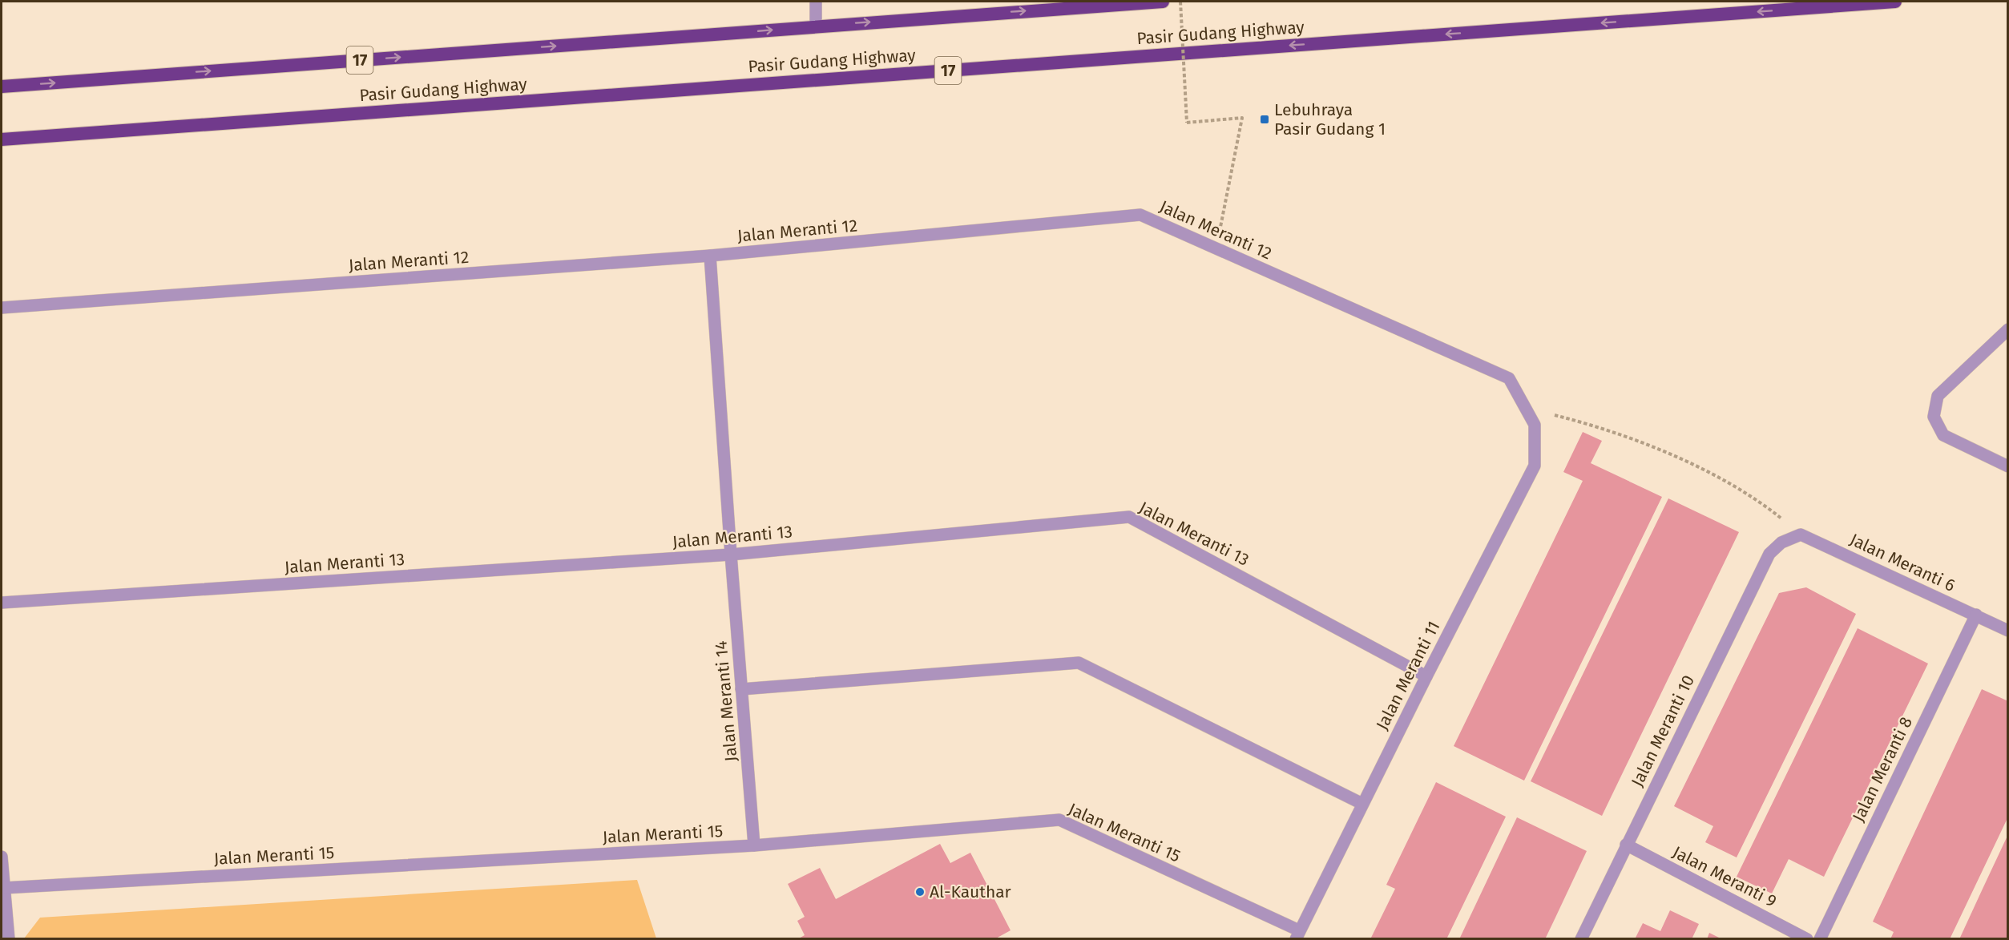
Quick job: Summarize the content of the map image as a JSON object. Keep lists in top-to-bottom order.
{
  "streets": {
    "highway": ["Pasir Gudang Highway", "17"],
    "street": [
      "Jalan Meranti 12",
      "Jalan Meranti 13",
      "Jalan Meranti 6",
      "Jalan Meranti 11",
      "Jalan Meranti 14",
      "Jalan Meranti 10",
      "Jalan Meranti 8",
      "Jalan Meranti 15",
      "Jalan Meranti 9"
    ]
  },
  "crossings": [
    ["Jalan Meranti 12", "Jalan Meranti 11"],
    ["Jalan Meranti 12", "Jalan Meranti 14"],
    ["Jalan Meranti 13", "Jalan Meranti 11"],
    ["Jalan Meranti 13", "Jalan Meranti 14"],
    ["Jalan Meranti 6", "Jalan Meranti 10"],
    ["Jalan Meranti 6", "Jalan Meranti 8"],
    ["Jalan Meranti 11", "Jalan Meranti 15"],
    ["Jalan Meranti 14", "Jalan Meranti 15"],
    ["Jalan Meranti 10", "Jalan Meranti 9"]
  ],
  "places": {
    "transit": ["Lebuhraya Pasir Gudang 1"],
    "other": ["Al-Kauthar"]
  }
}
